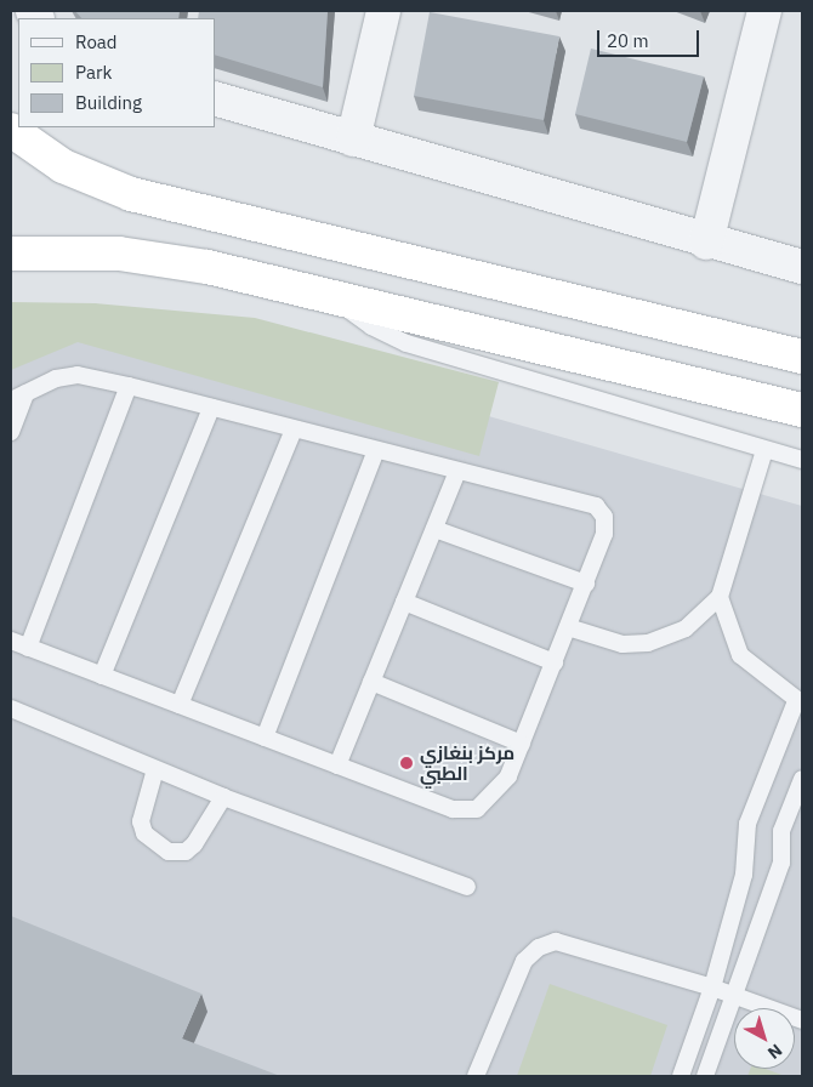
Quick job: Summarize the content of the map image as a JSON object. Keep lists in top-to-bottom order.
{
  "places": ["مركز بنغازي الطبي"],
  "legend": ["Road", "Park", "Building"],
  "scale_bar": "20 m",
  "north": "bottom right"
}
